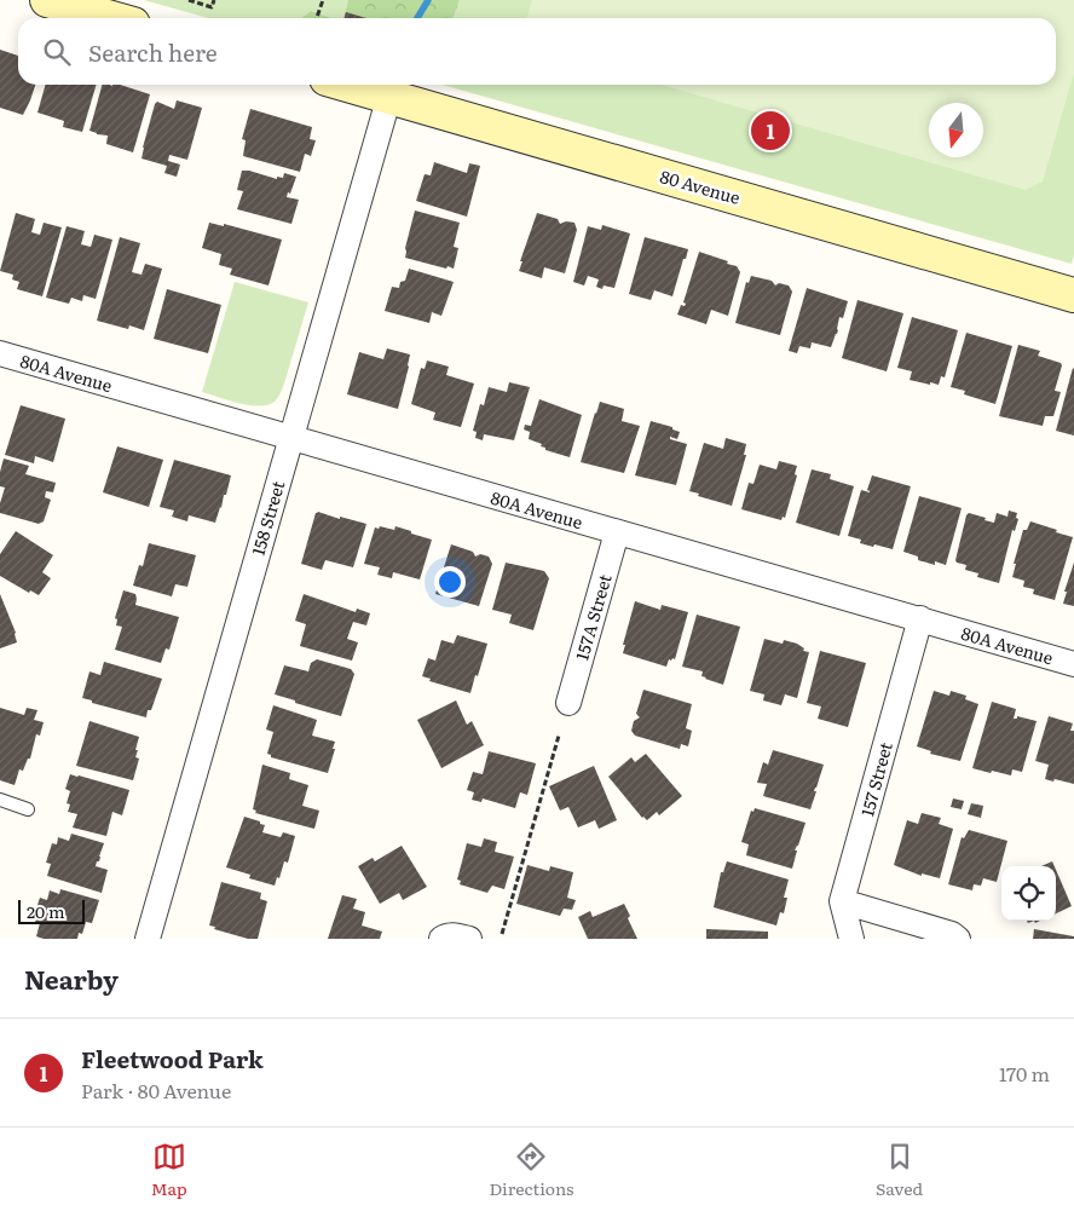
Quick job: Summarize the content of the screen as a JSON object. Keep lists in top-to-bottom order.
{
  "streets": {
    "street": [
      "80 Avenue",
      "80A Avenue",
      "158 Street",
      "157A Street",
      "157 Street"
    ]
  },
  "crossings": [
    ["80 Avenue", "158 Street"],
    ["80A Avenue", "158 Street"],
    ["80A Avenue", "157A Street"],
    ["80A Avenue", "157 Street"]
  ],
  "scale_bar": "20 m",
  "north": "bottom",
  "page": {
    "search": "Search here",
    "pins": "1",
    "scale": "20 m",
    "heading": "Nearby",
    "list": [
      {
        "mark": "1",
        "name": "Fleetwood Park",
        "note": "Park · 80 Avenue",
        "value": "170 m"
      }
    ],
    "nav": ["Map", "Directions", "Saved"]
  }
}
